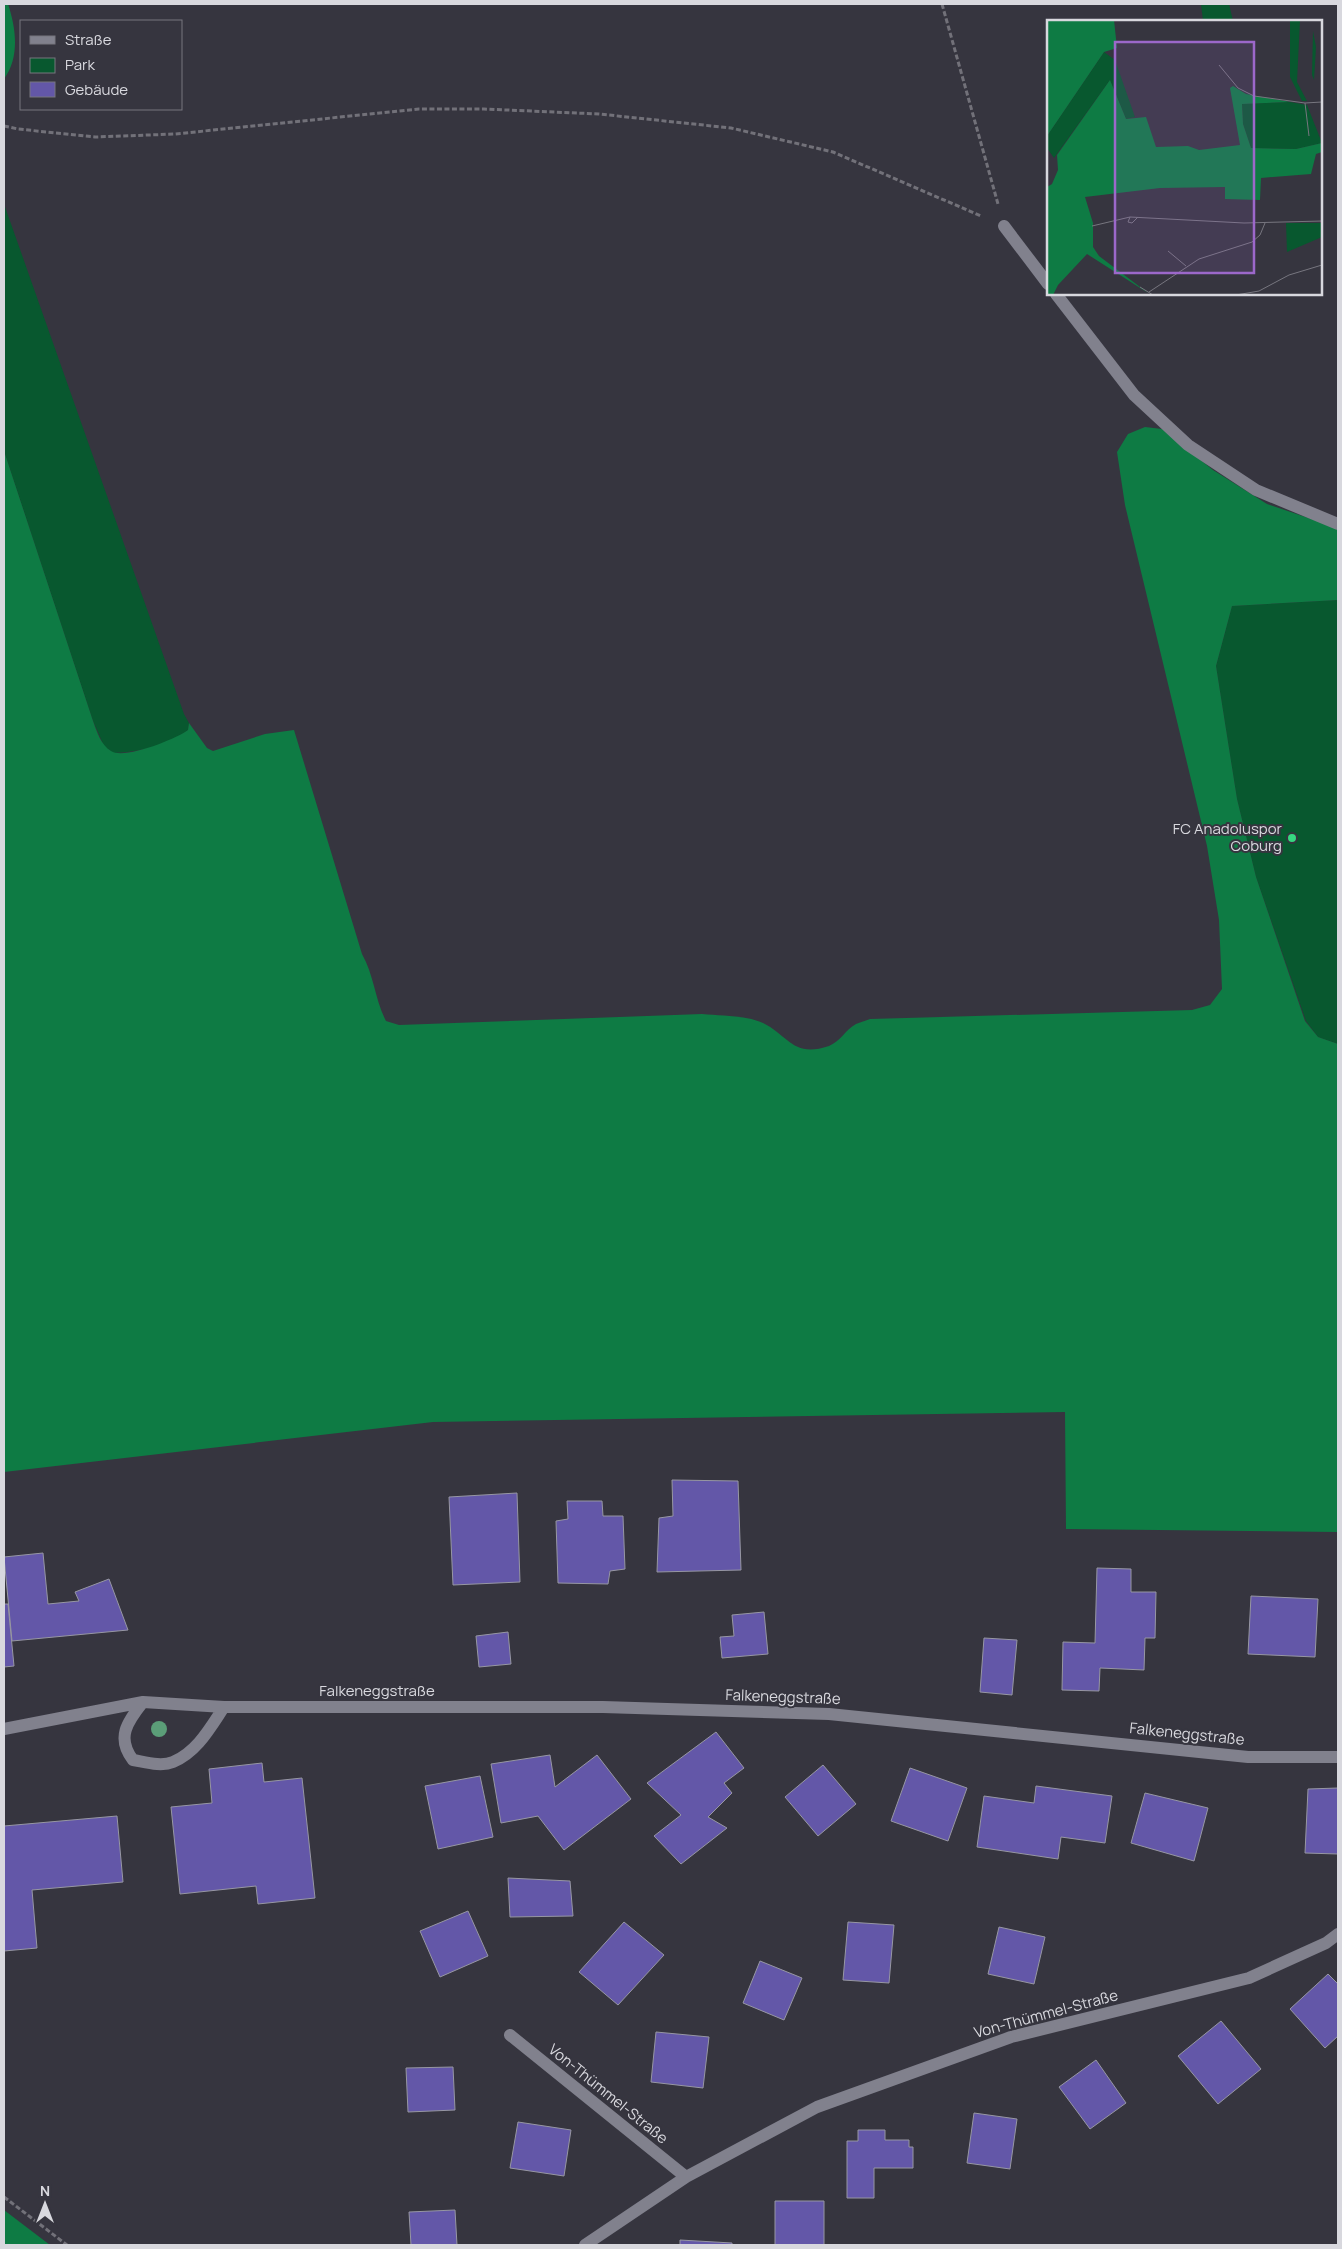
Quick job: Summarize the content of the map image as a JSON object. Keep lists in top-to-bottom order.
{
  "streets": {
    "street": ["Falkeneggstraße", "Von-Thümmel-Straße"]
  },
  "places": ["FC Anadoluspor Coburg"],
  "legend": ["Straße", "Park", "Gebäude"],
  "north": "top"
}
